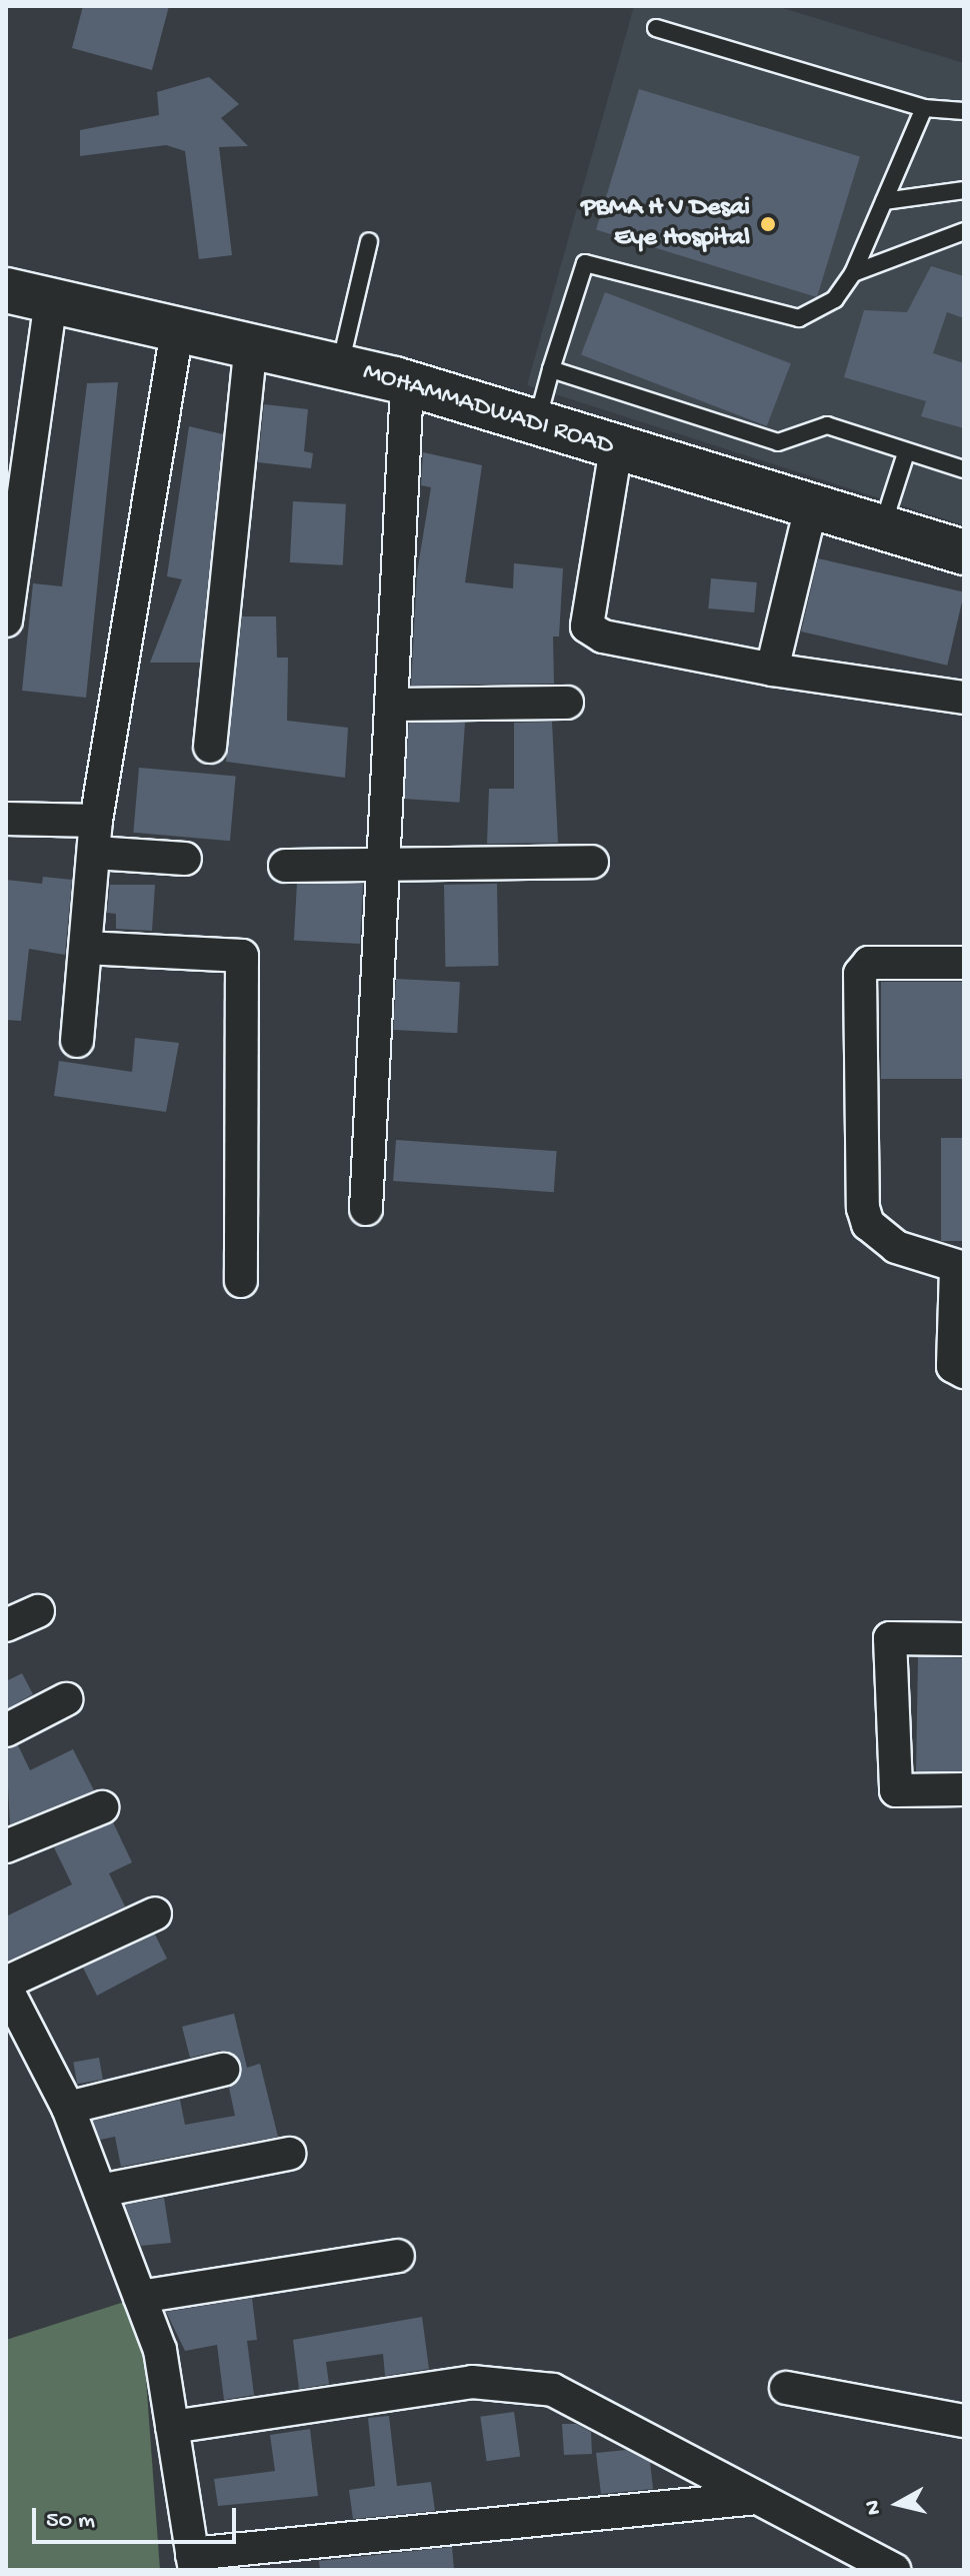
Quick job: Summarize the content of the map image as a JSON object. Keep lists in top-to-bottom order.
{
  "streets": {
    "main road": ["MOHAMMADWADI ROAD"]
  },
  "places": ["PBMA H V Desai Eye Hospital"],
  "scale_bar": "50 m",
  "north": "left"
}
